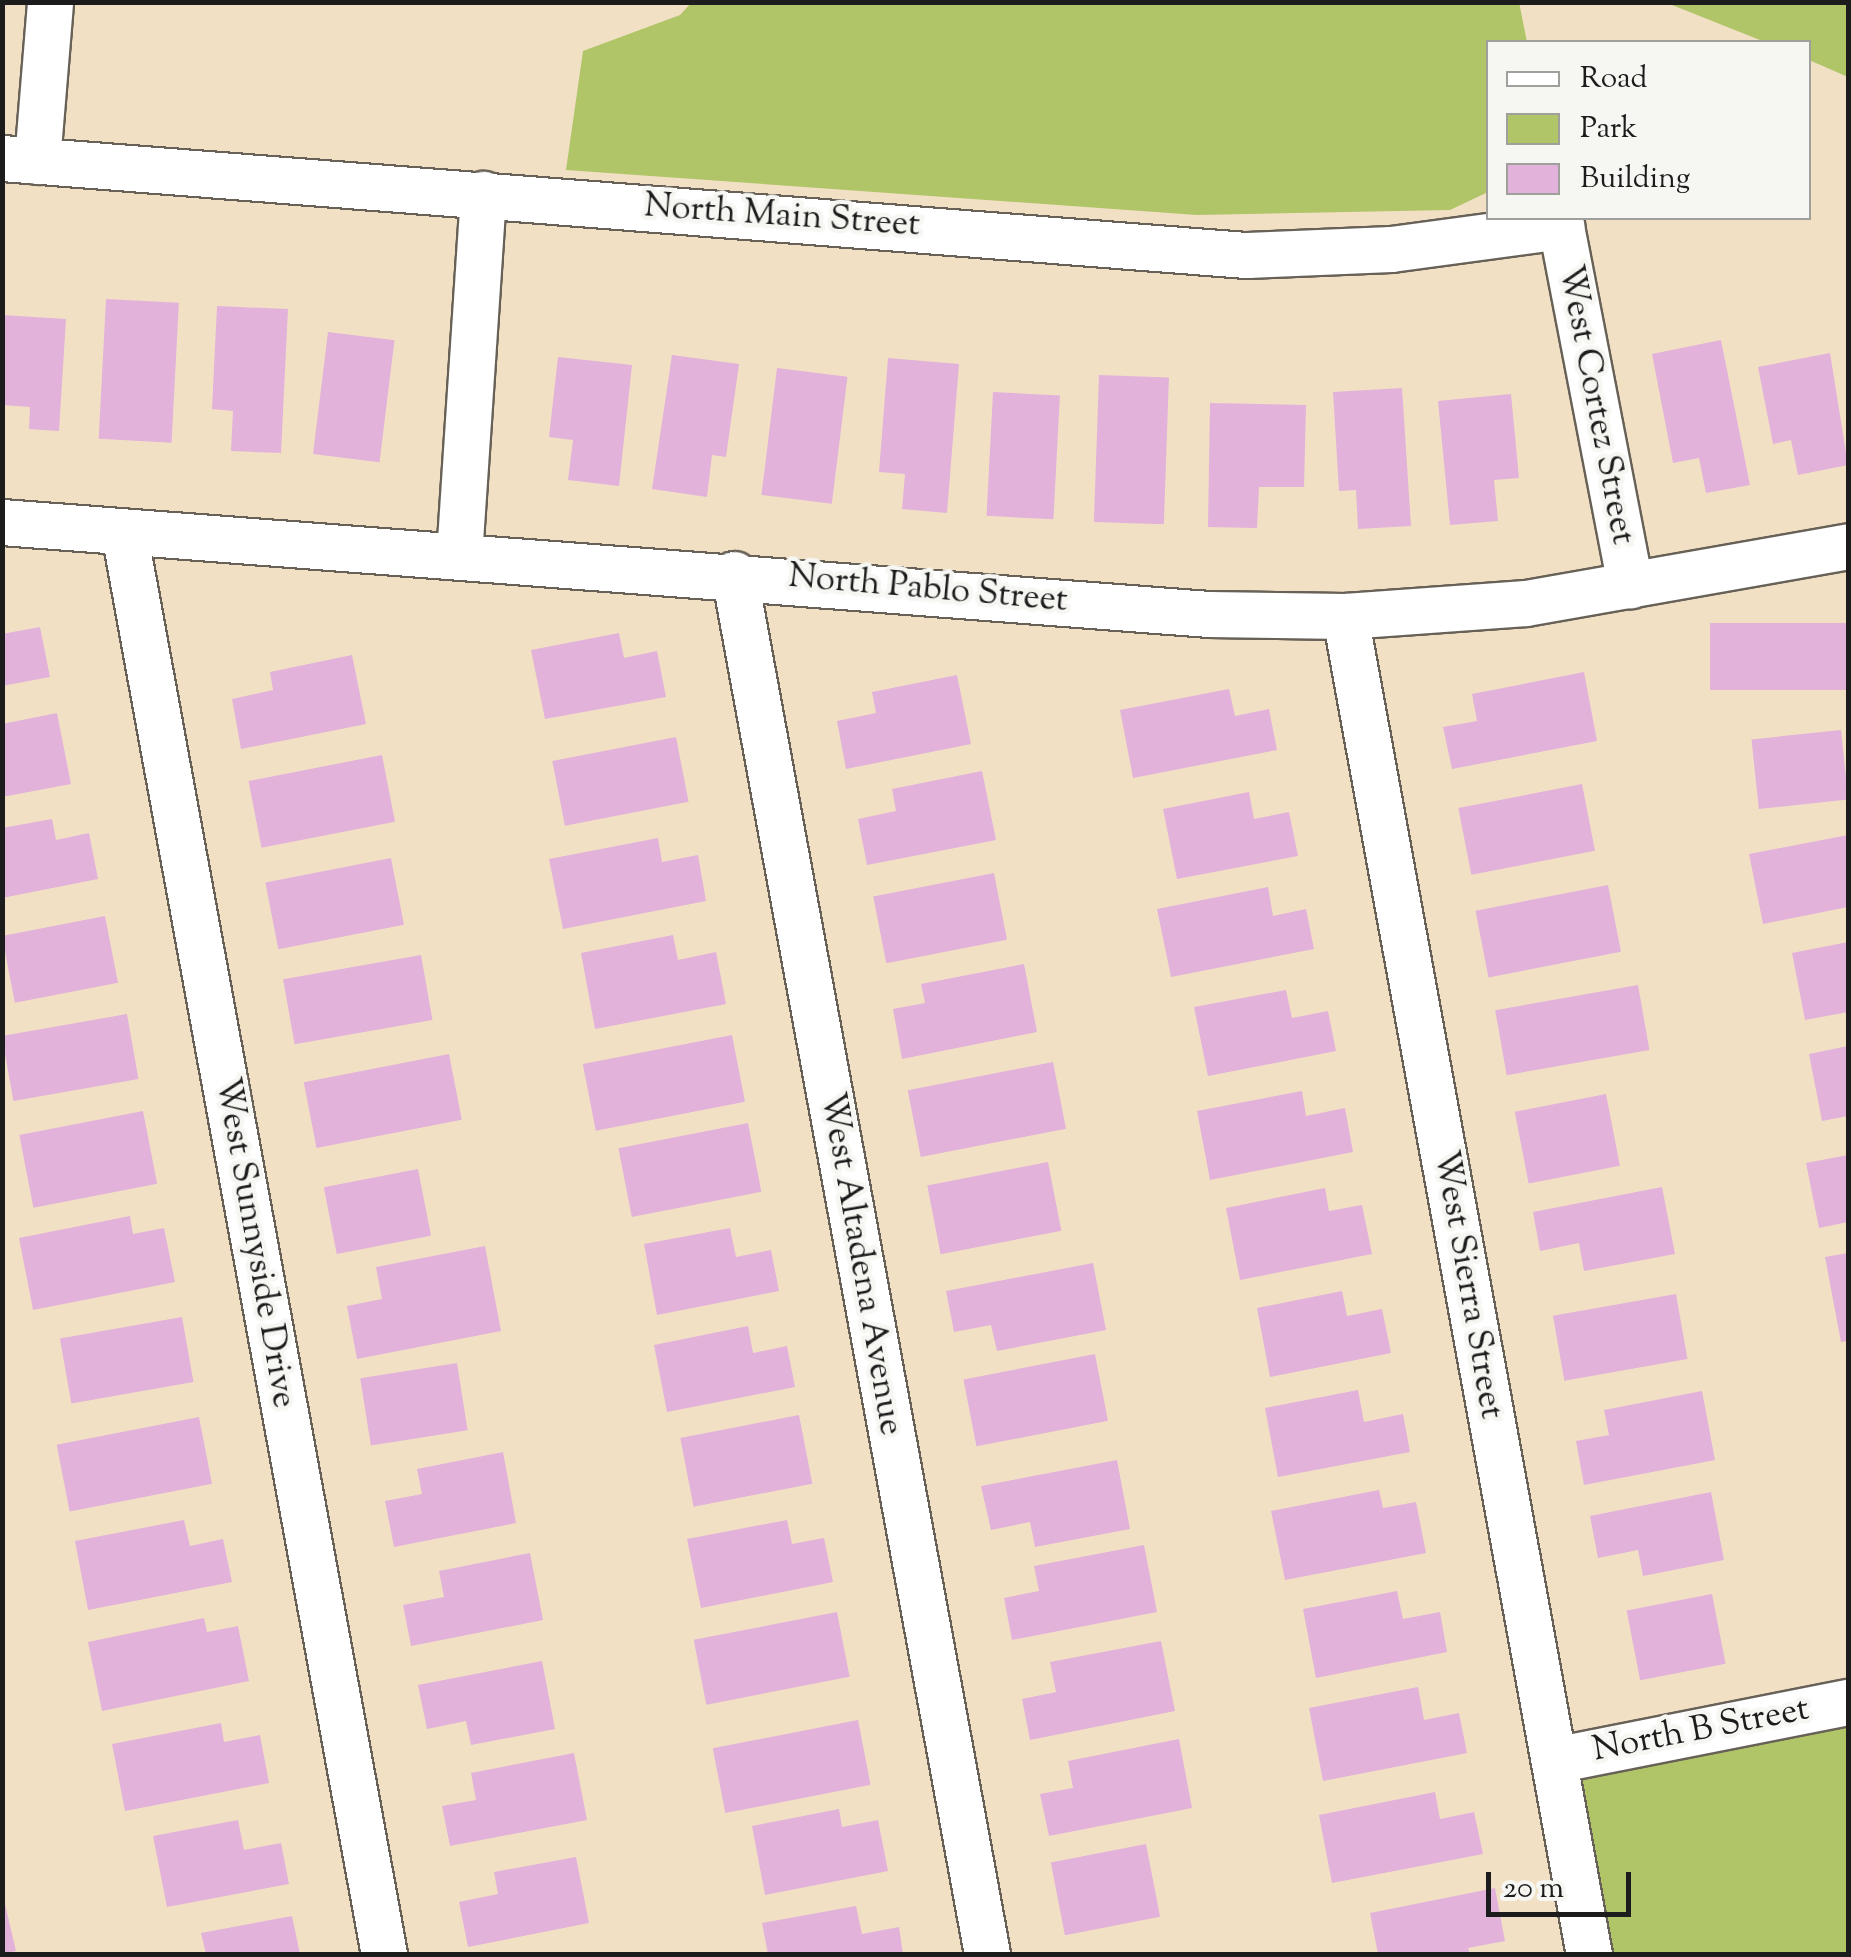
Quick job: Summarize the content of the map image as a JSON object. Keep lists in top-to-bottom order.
{
  "streets": {
    "street": [
      "North Main Street",
      "West Cortez Street",
      "North Pablo Street",
      "West Sunnyside Drive",
      "West Altadena Avenue",
      "West Sierra Street",
      "North B Street"
    ]
  },
  "crossings": [
    ["North Main Street", "West Cortez Street"],
    ["West Cortez Street", "North Pablo Street"],
    ["North Pablo Street", "West Sunnyside Drive"],
    ["North Pablo Street", "West Altadena Avenue"],
    ["North Pablo Street", "West Sierra Street"],
    ["West Sierra Street", "North B Street"]
  ],
  "legend": ["Road", "Park", "Building"],
  "scale_bar": "20 m"
}
